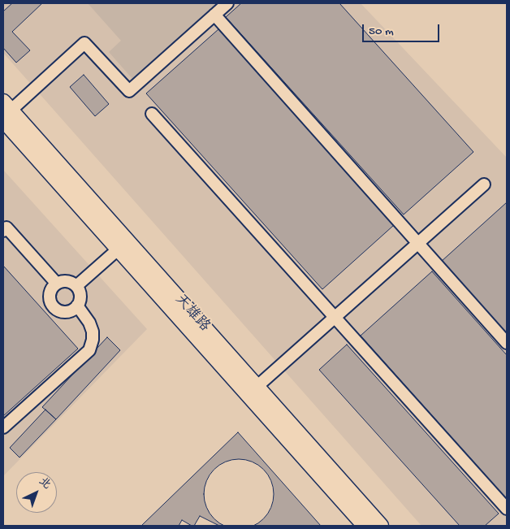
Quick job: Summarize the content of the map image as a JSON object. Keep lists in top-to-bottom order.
{
  "streets": {
    "main road": ["天雄路"]
  },
  "scale_bar": "50 m",
  "north": "top right"
}
